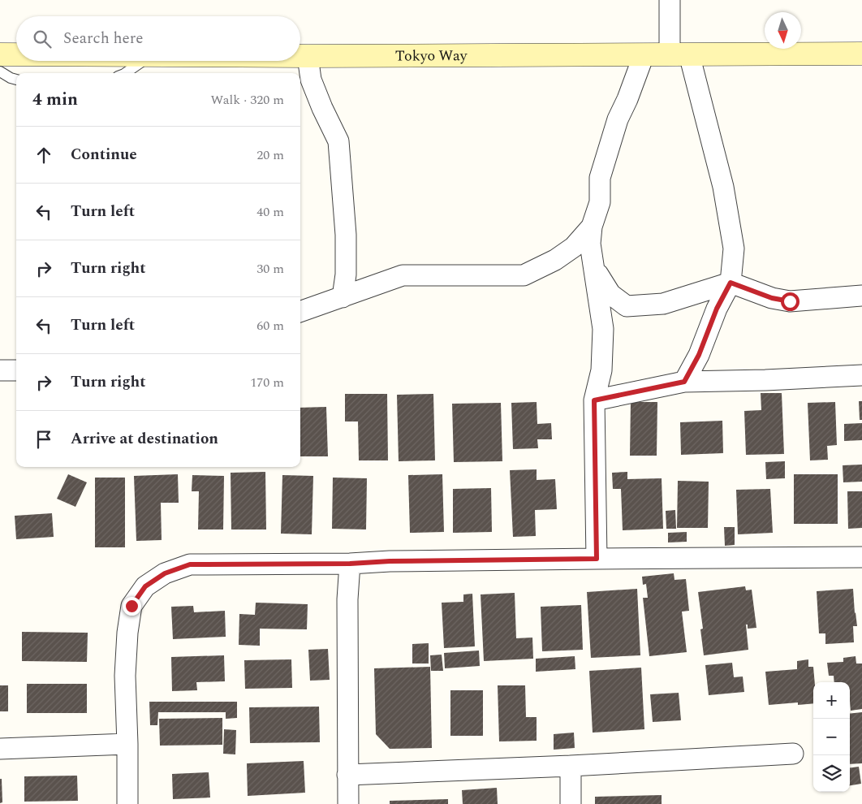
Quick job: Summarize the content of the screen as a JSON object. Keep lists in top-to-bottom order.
{
  "streets": {
    "main road": ["Tokyo Way"]
  },
  "north": "bottom",
  "page": {
    "search": "Search here",
    "heading": ["4 min", "Walk · 320 m"],
    "list": [
      ["Continue", "20 m"],
      ["Turn left", "40 m"],
      ["Turn right", "30 m"],
      ["Turn left", "60 m"],
      ["Turn right", "170 m"],
      "Arrive at destination"
    ],
    "map_buttons": ["+", "−"]
  }
}
